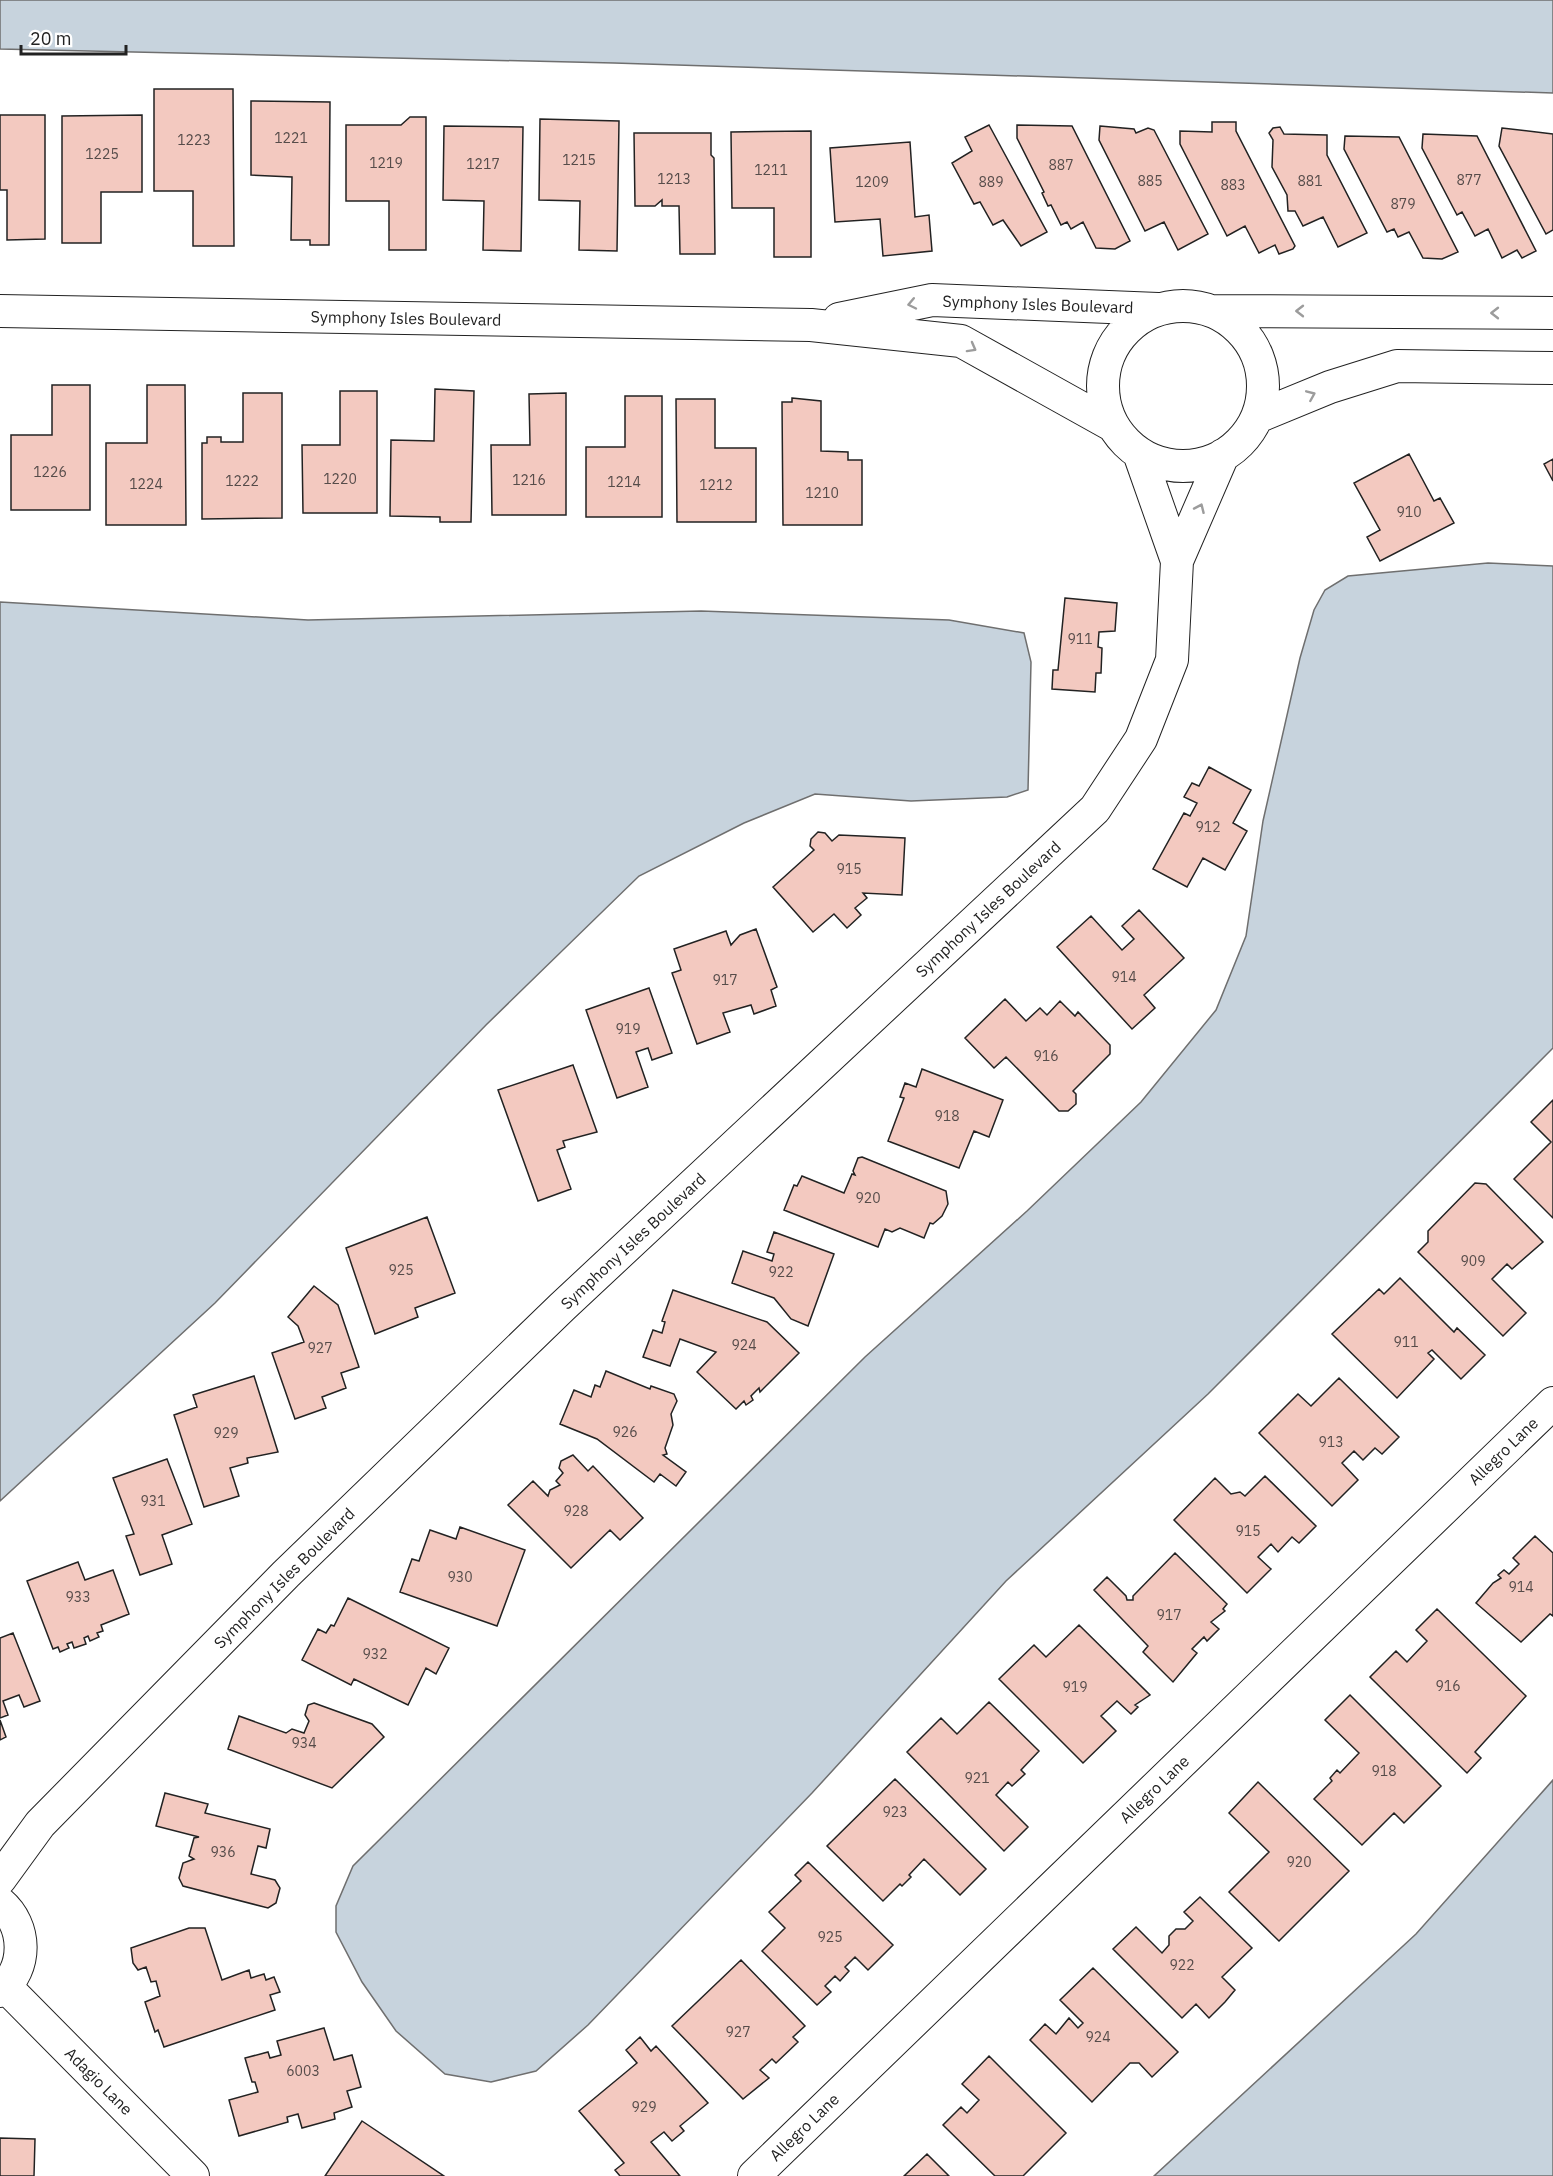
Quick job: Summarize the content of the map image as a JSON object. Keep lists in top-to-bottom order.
{
  "streets": {
    "street": ["Symphony Isles Boulevard", "Allegro Lane", "Adagio Lane"]
  },
  "house_numbers": [
    "1221",
    "1223",
    "1225",
    "1215",
    "1219",
    "1217",
    "887",
    "1211",
    "1213",
    "877",
    "885",
    "881",
    "1209",
    "889",
    "883",
    "879",
    "1226",
    "1220",
    "1216",
    "1222",
    "1214",
    "1224",
    "1212",
    "1210",
    "910",
    "911",
    "912",
    "915",
    "914",
    "917",
    "919",
    "916",
    "918",
    "920",
    "909",
    "925",
    "922",
    "911",
    "924",
    "927",
    "926",
    "929",
    "913",
    "931",
    "928",
    "915",
    "930",
    "914",
    "933",
    "917",
    "932",
    "916",
    "919",
    "934",
    "918",
    "921",
    "923",
    "936",
    "920",
    "925",
    "922",
    "927",
    "924",
    "6003",
    "929"
  ],
  "scale_bar": "20 m"
}
